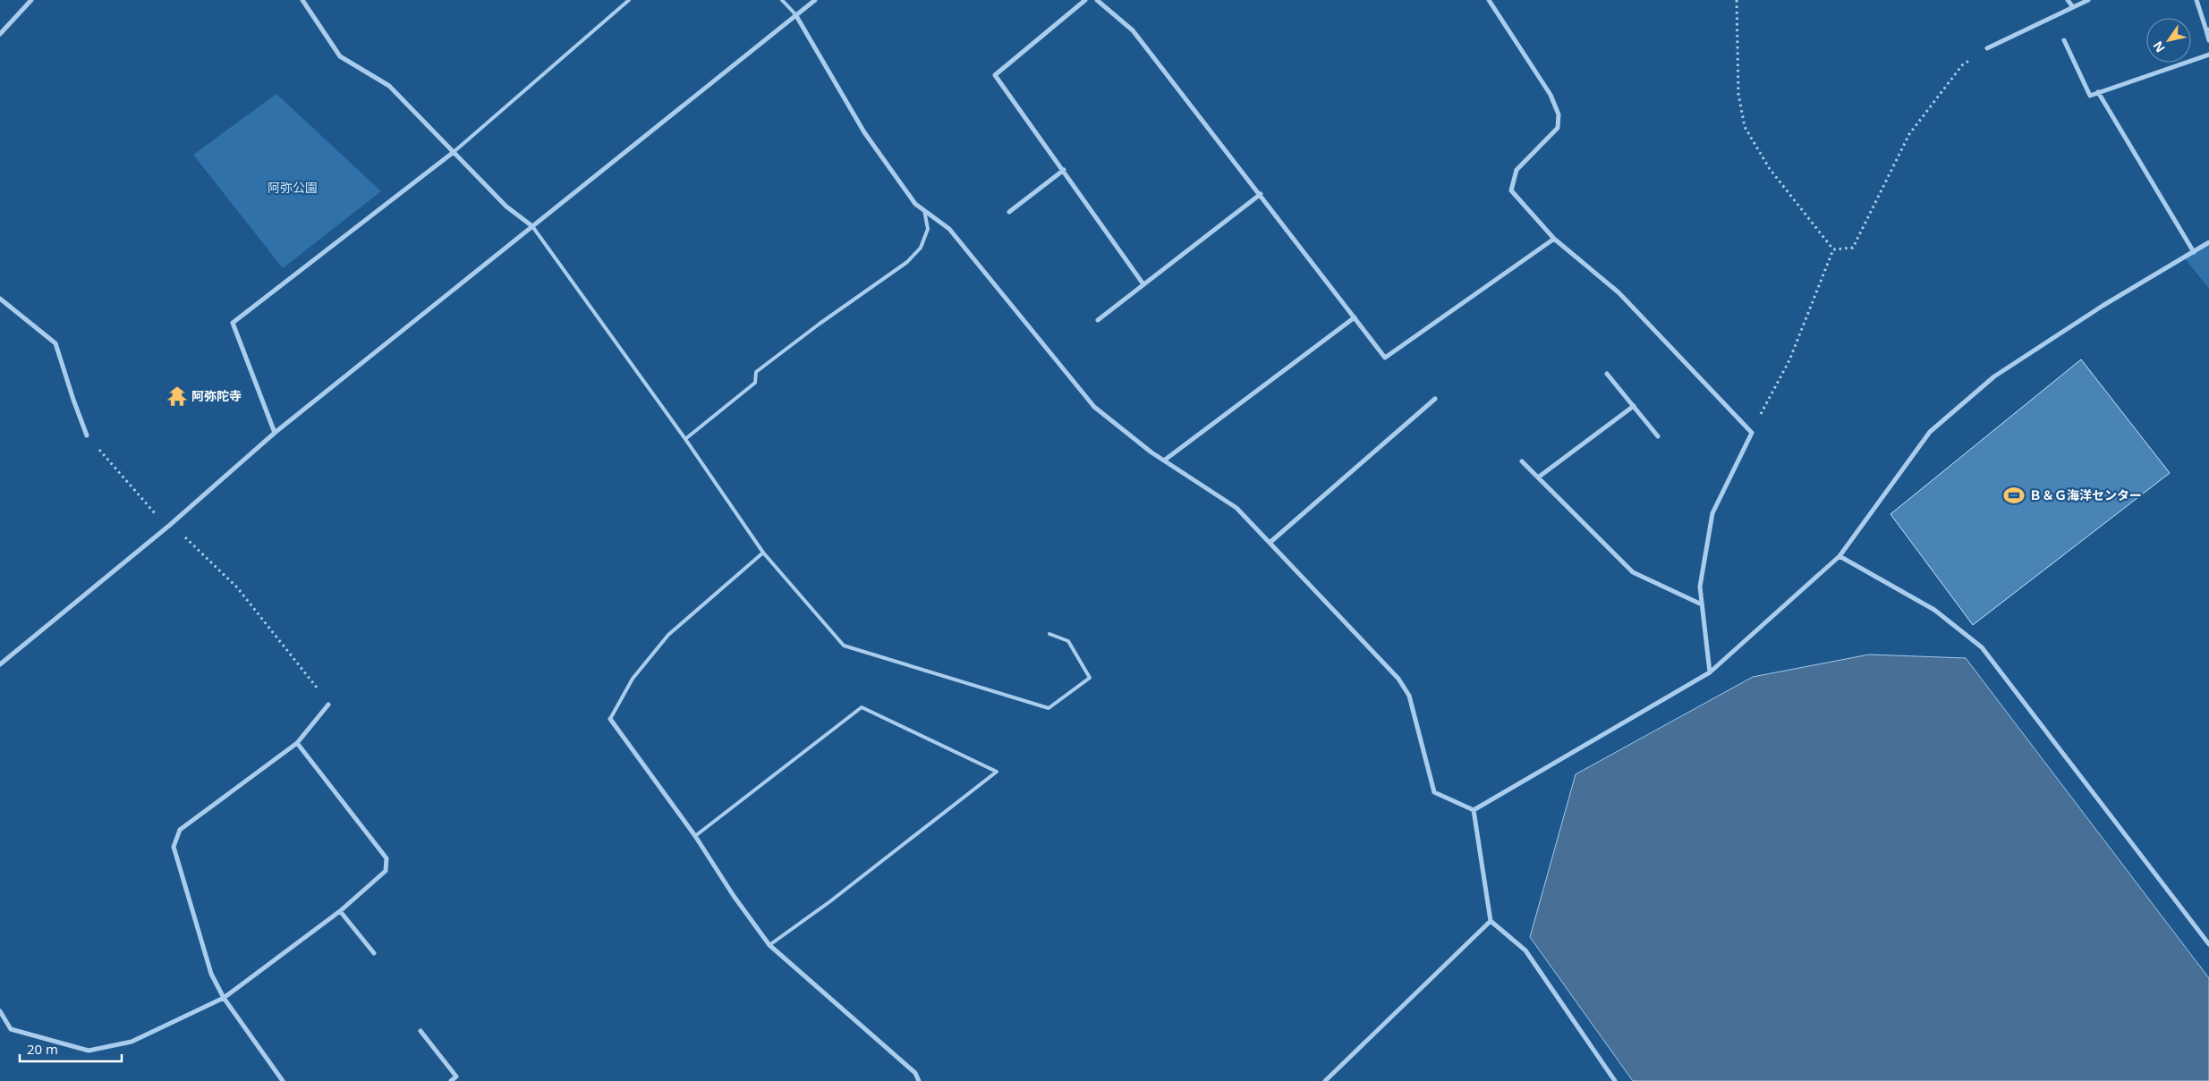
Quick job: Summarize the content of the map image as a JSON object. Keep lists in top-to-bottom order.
{
  "parks": ["阿弥公園"],
  "places": {
    "temple": ["阿弥陀寺"],
    "sports": ["Ｂ＆Ｇ海洋センター"]
  },
  "scale_bar": "20 m",
  "north": "bottom left"
}
